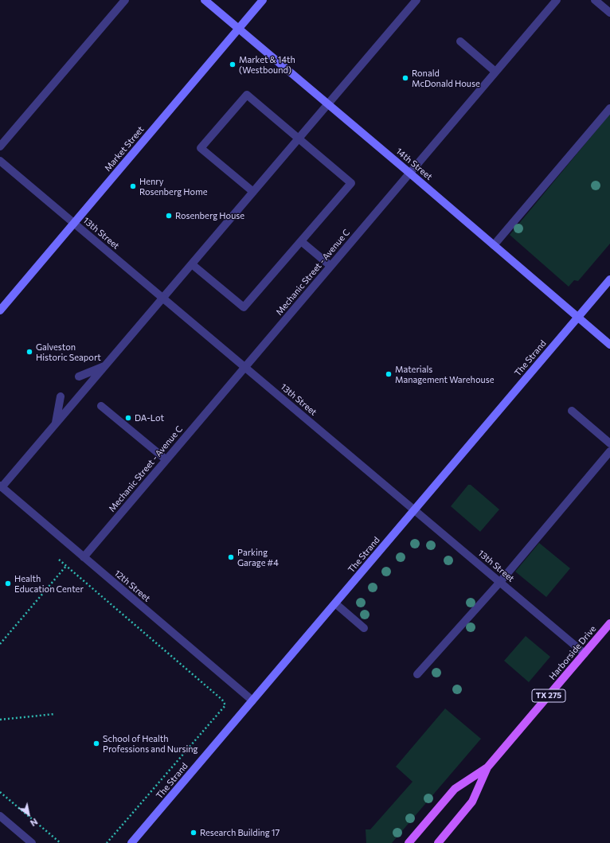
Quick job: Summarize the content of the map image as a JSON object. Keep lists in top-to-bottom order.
{
  "streets": {
    "main road": [
      "Market Street",
      "14th Street",
      "The Strand",
      "Harborside Drive",
      "TX 275"
    ],
    "street": ["13th Street", "Mechanic Street - Avenue C", "12th Street"]
  },
  "crossings": [
    ["Market Street", "14th Street"],
    ["Market Street", "13th Street"],
    ["14th Street", "Mechanic Street - Avenue C"],
    ["14th Street", "The Strand"],
    ["13th Street", "Mechanic Street - Avenue C"],
    ["13th Street", "The Strand"],
    ["13th Street", "Harborside Drive"],
    ["Mechanic Street - Avenue C", "12th Street"],
    ["The Strand", "12th Street"]
  ],
  "places": [
    "Market & 14th (Westbound)",
    "Ronald McDonald House",
    "Henry Rosenberg Home",
    "Rosenberg House",
    "Galveston Historic Seaport",
    "Materials Management Warehouse",
    "DA-Lot",
    "Parking Garage #4",
    "Health Education Center",
    "School of Health Professions and Nursing",
    "Research Building 17"
  ],
  "north": "bottom right"
}
